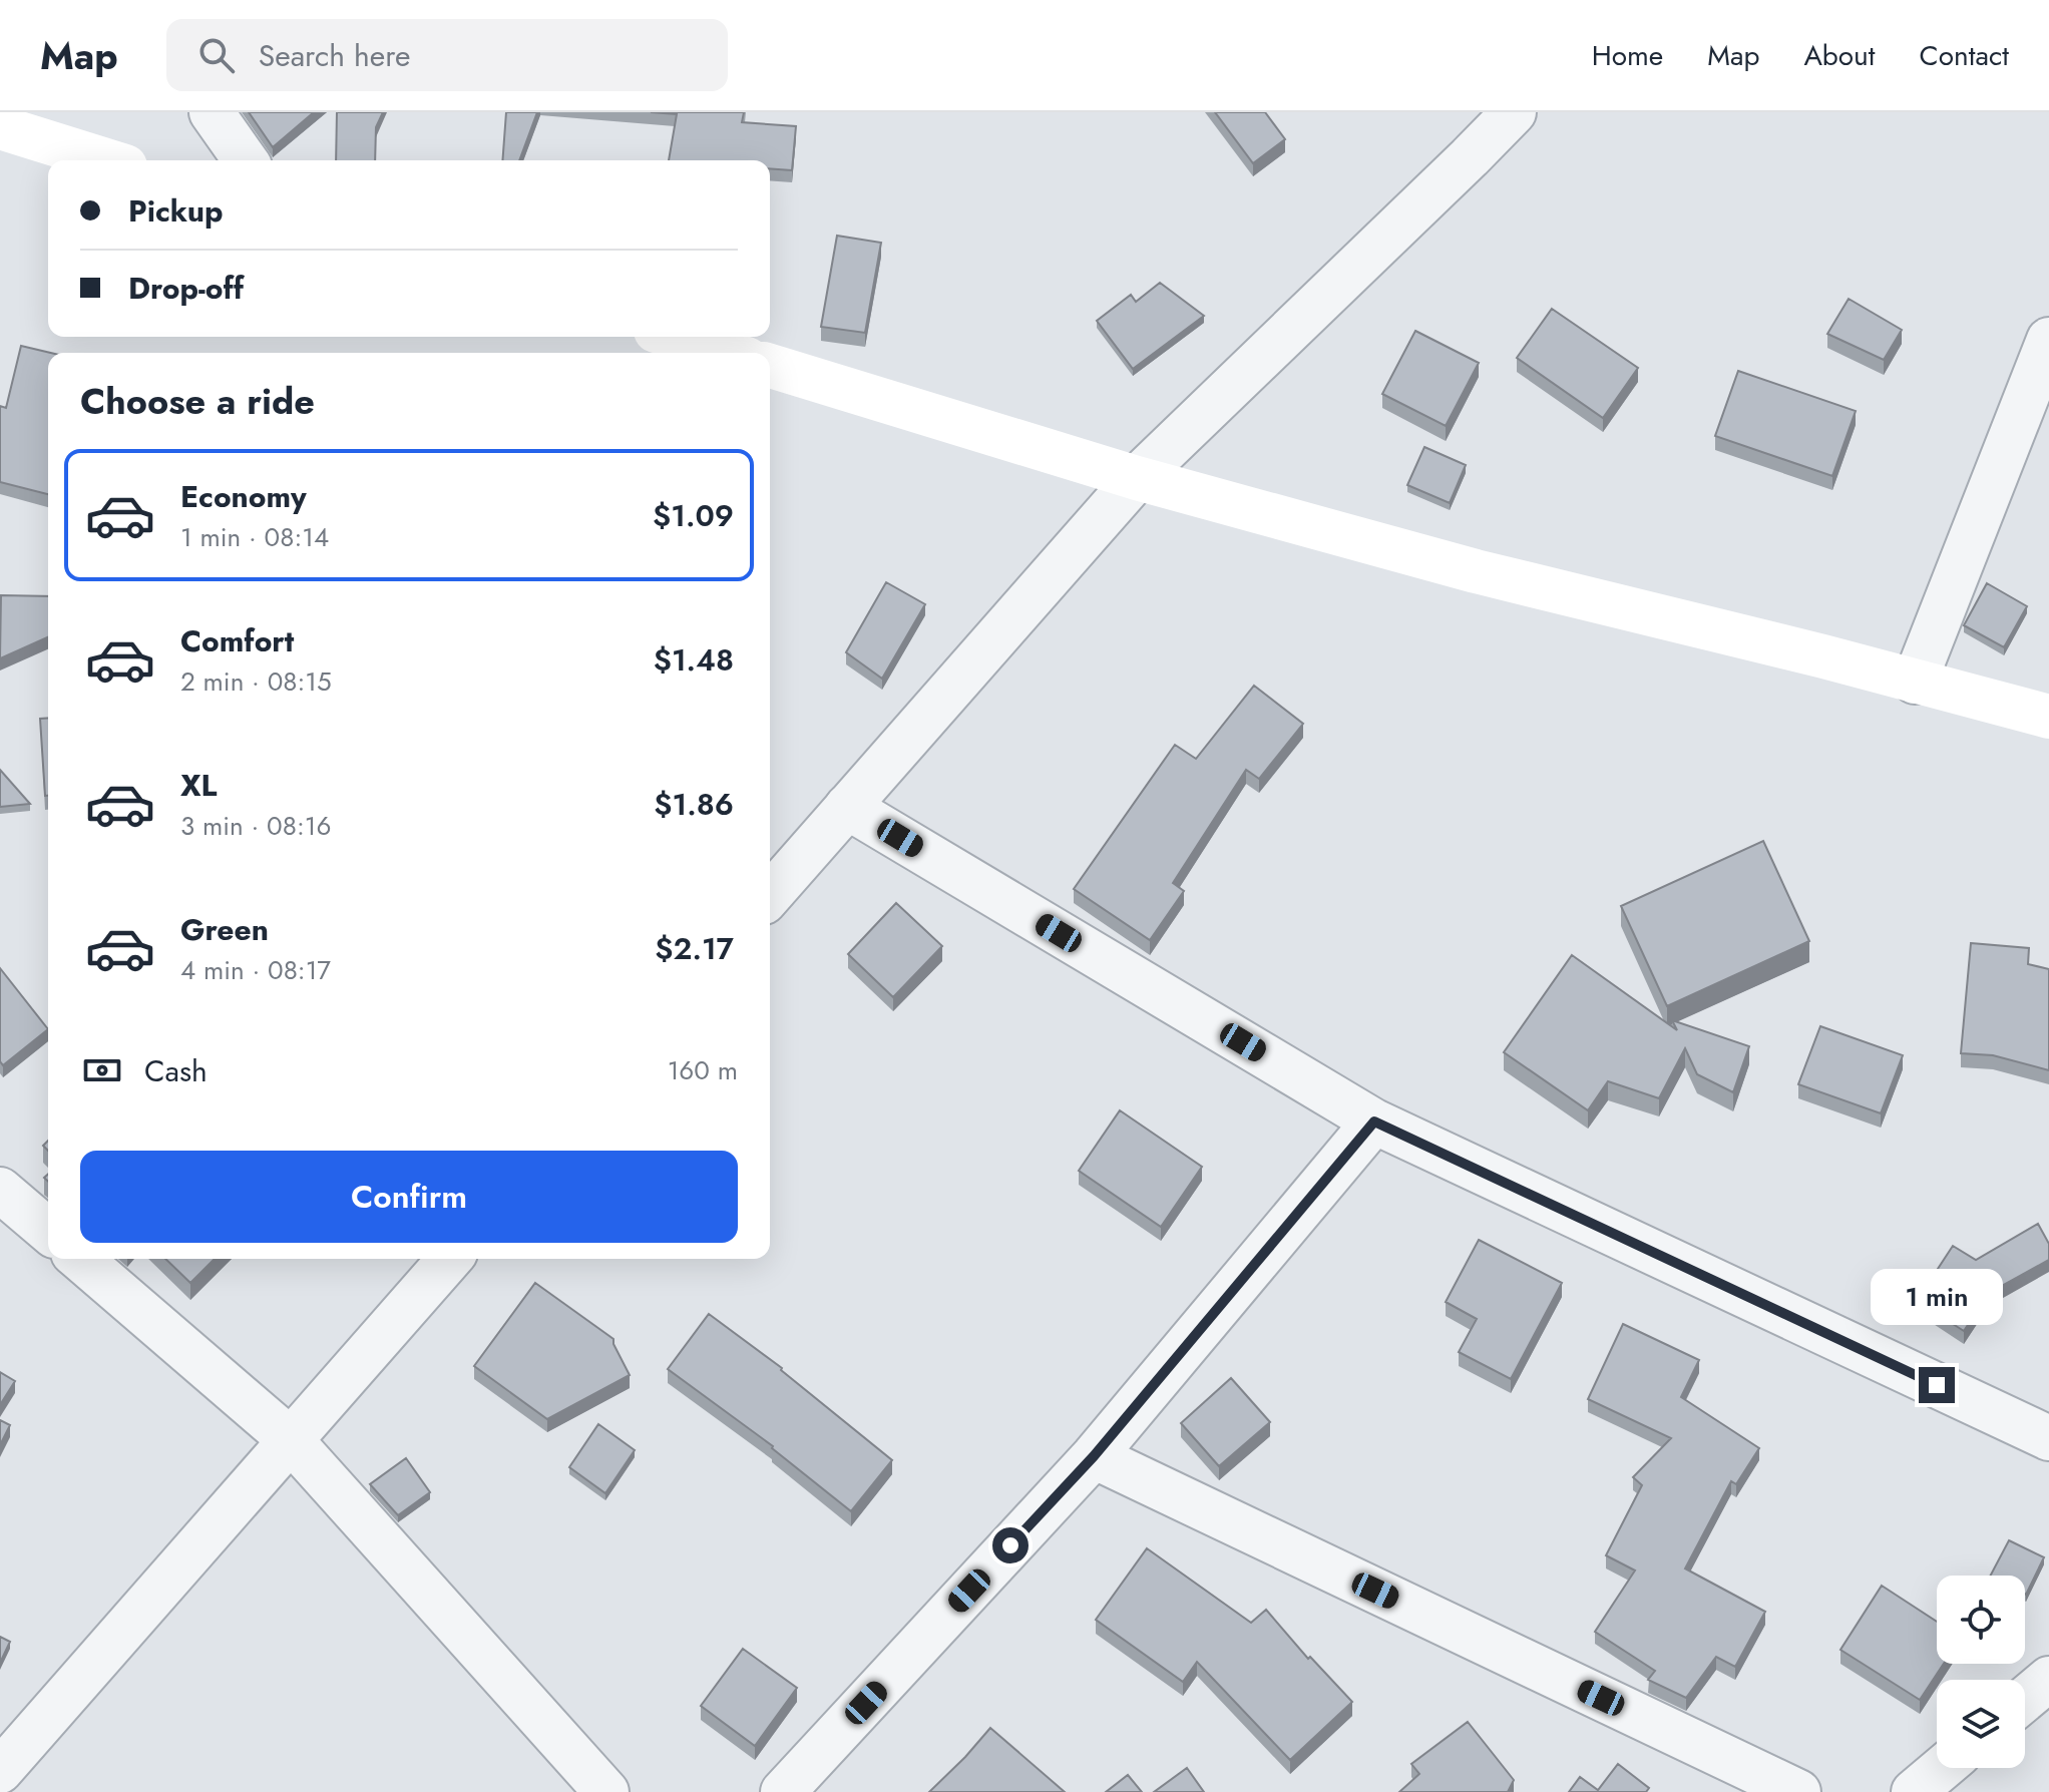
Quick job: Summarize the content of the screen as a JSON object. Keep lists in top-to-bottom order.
{
  "page": {
    "header": "Map",
    "search": "Search here",
    "nav": [
      "Home",
      "Map",
      "About",
      "Contact"
    ],
    "banner": ["Pickup", "Drop-off"],
    "heading": "Choose a ride",
    "list": [
      {
        "name": "Economy",
        "note": "1 min · 08:14",
        "value": "$1.09"
      },
      {
        "name": "Comfort",
        "note": "2 min · 08:15",
        "value": "$1.48"
      },
      {
        "name": "XL",
        "note": "3 min · 08:16",
        "value": "$1.86"
      },
      {
        "name": "Green",
        "note": "4 min · 08:17",
        "value": "$2.17"
      }
    ],
    "pay": ["Cash", "160 m"],
    "buttons": "Confirm",
    "bubble": "1 min"
  }
}
